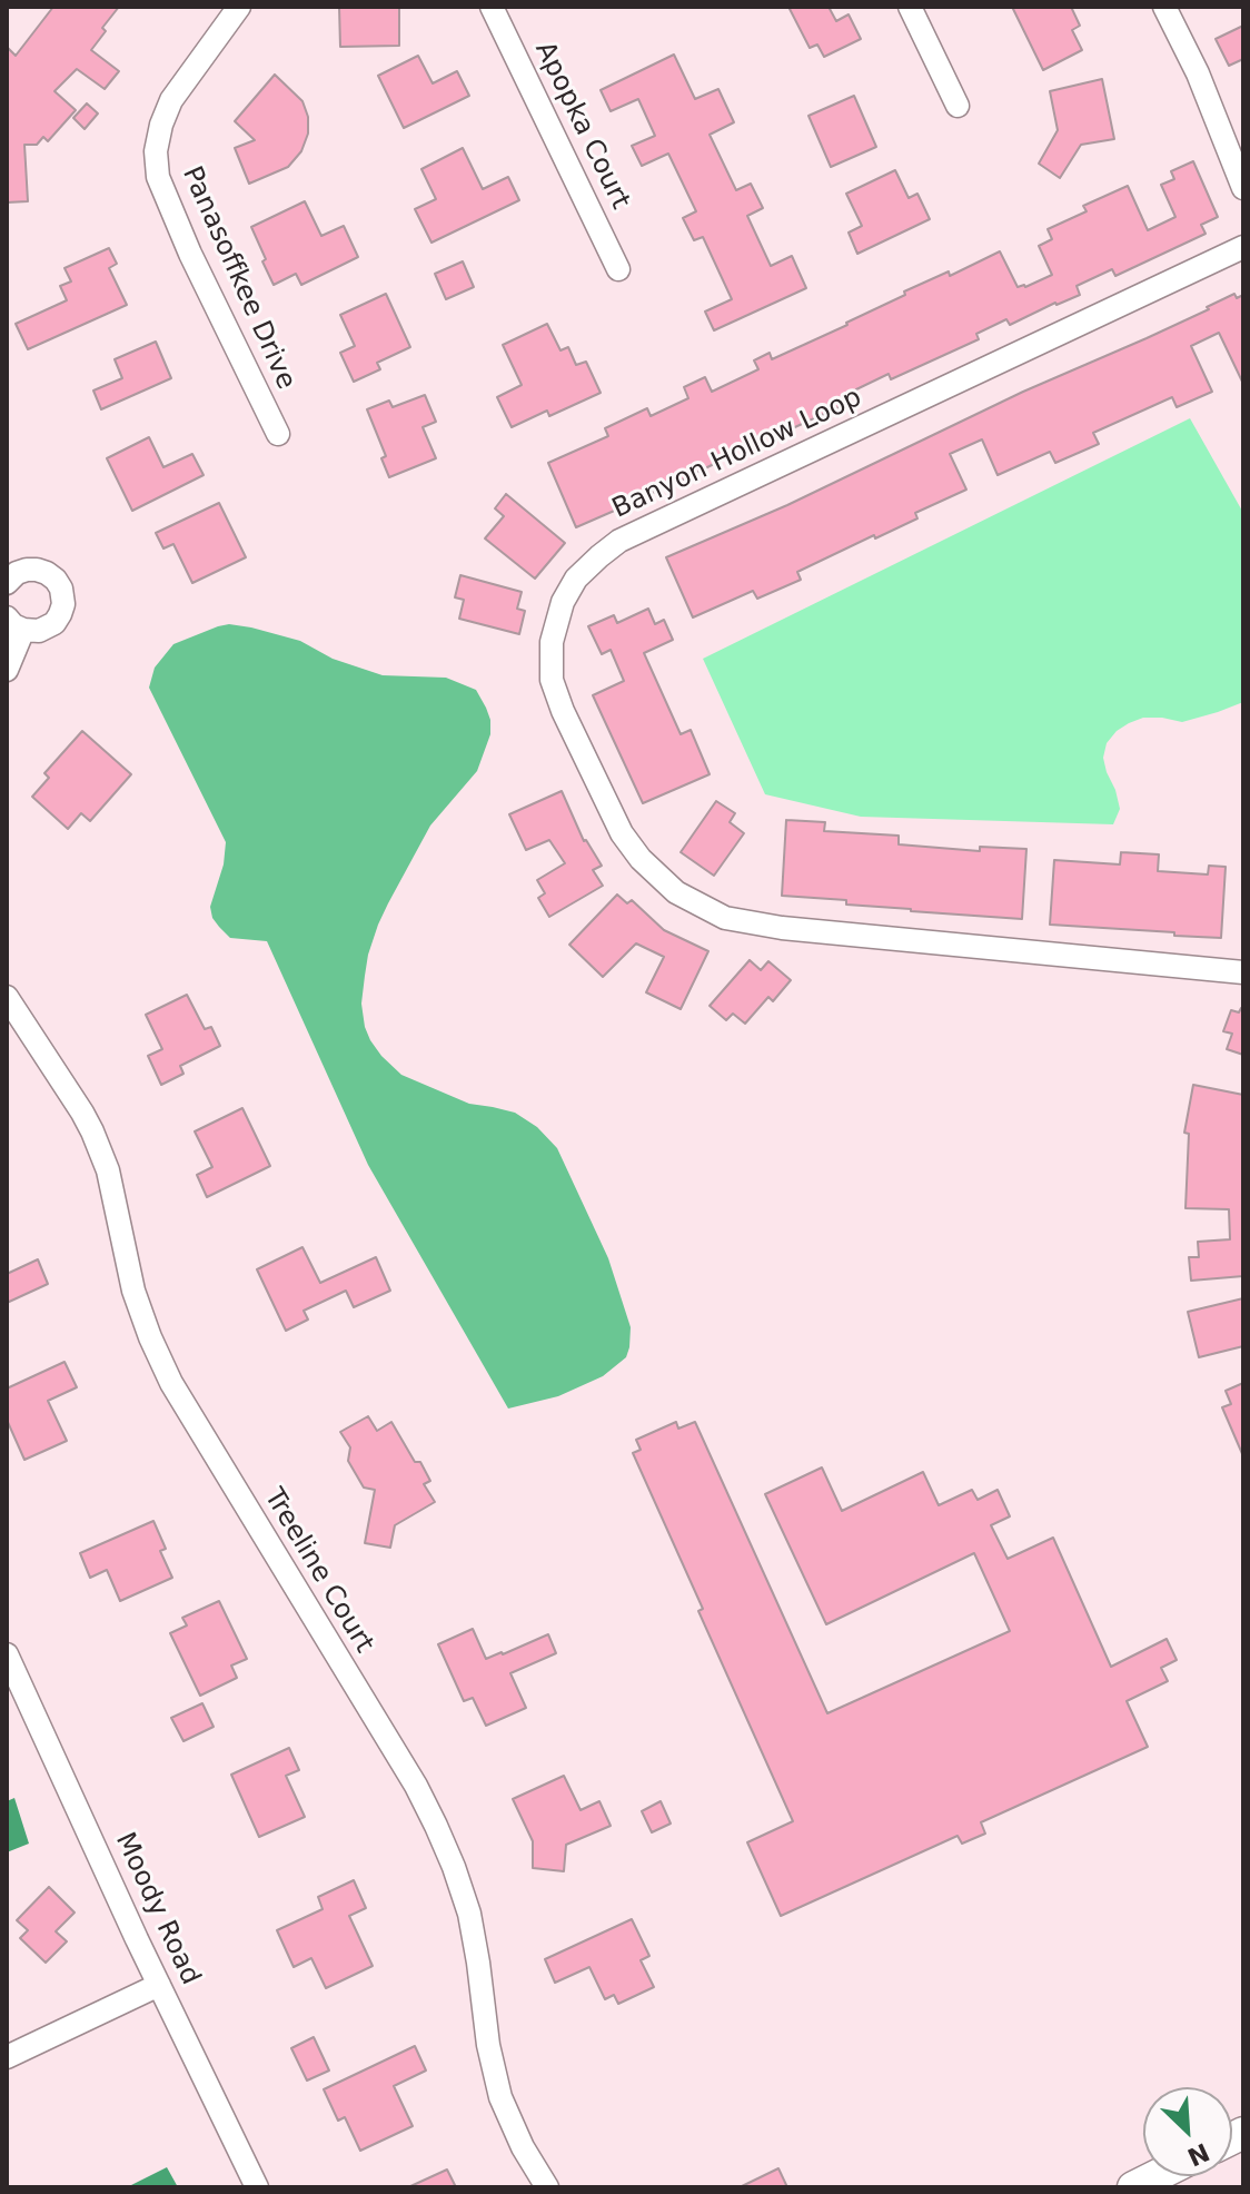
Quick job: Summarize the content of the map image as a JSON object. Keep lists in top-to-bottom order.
{
  "streets": {
    "street": [
      "Apopka Court",
      "Panasoffkee Drive",
      "Banyon Hollow Loop",
      "Treeline Court",
      "Moody Road"
    ]
  },
  "north": "bottom right"
}
